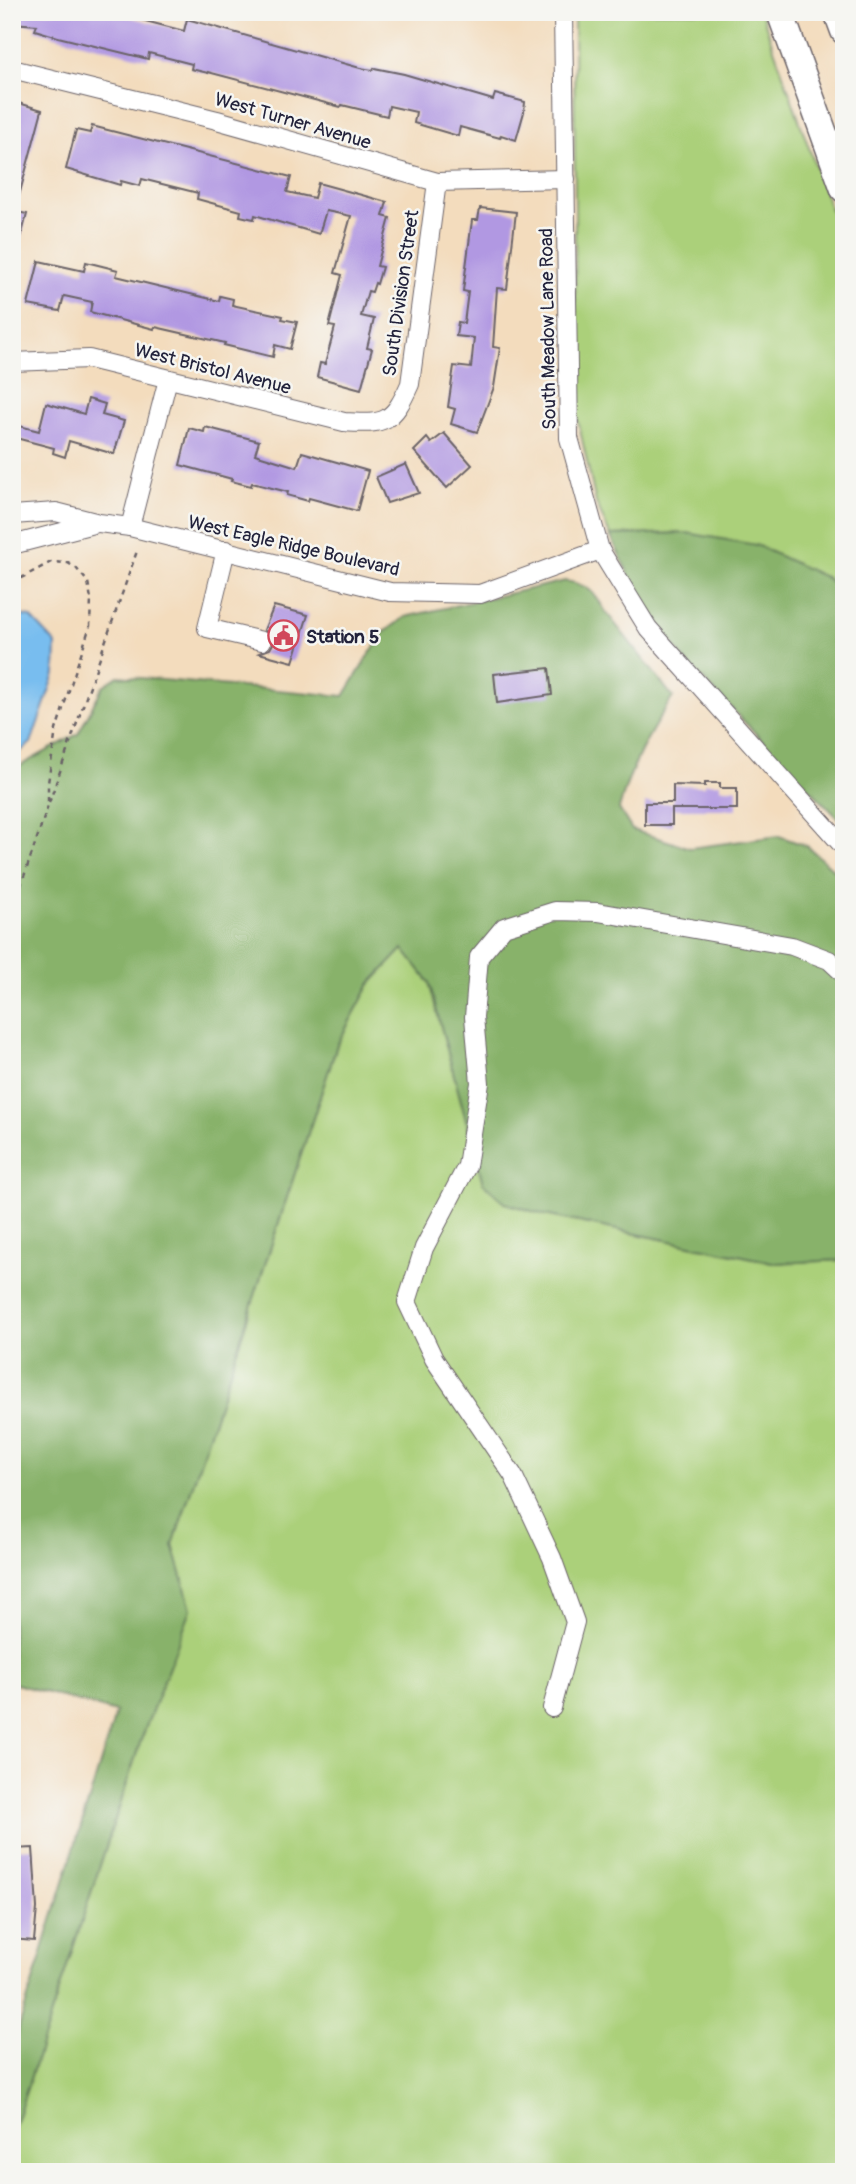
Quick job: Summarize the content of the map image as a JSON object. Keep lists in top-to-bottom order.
{
  "streets": {
    "street": [
      "West Turner Avenue",
      "South Division Street",
      "South Meadow Lane Road",
      "West Bristol Avenue",
      "West Eagle Ridge Boulevard"
    ]
  },
  "crossings": [
    ["West Turner Avenue", "South Division Street"],
    ["West Turner Avenue", "South Meadow Lane Road"],
    ["South Division Street", "West Bristol Avenue"],
    ["South Meadow Lane Road", "West Eagle Ridge Boulevard"]
  ],
  "places": {
    "public building": ["Station 5"]
  }
}
